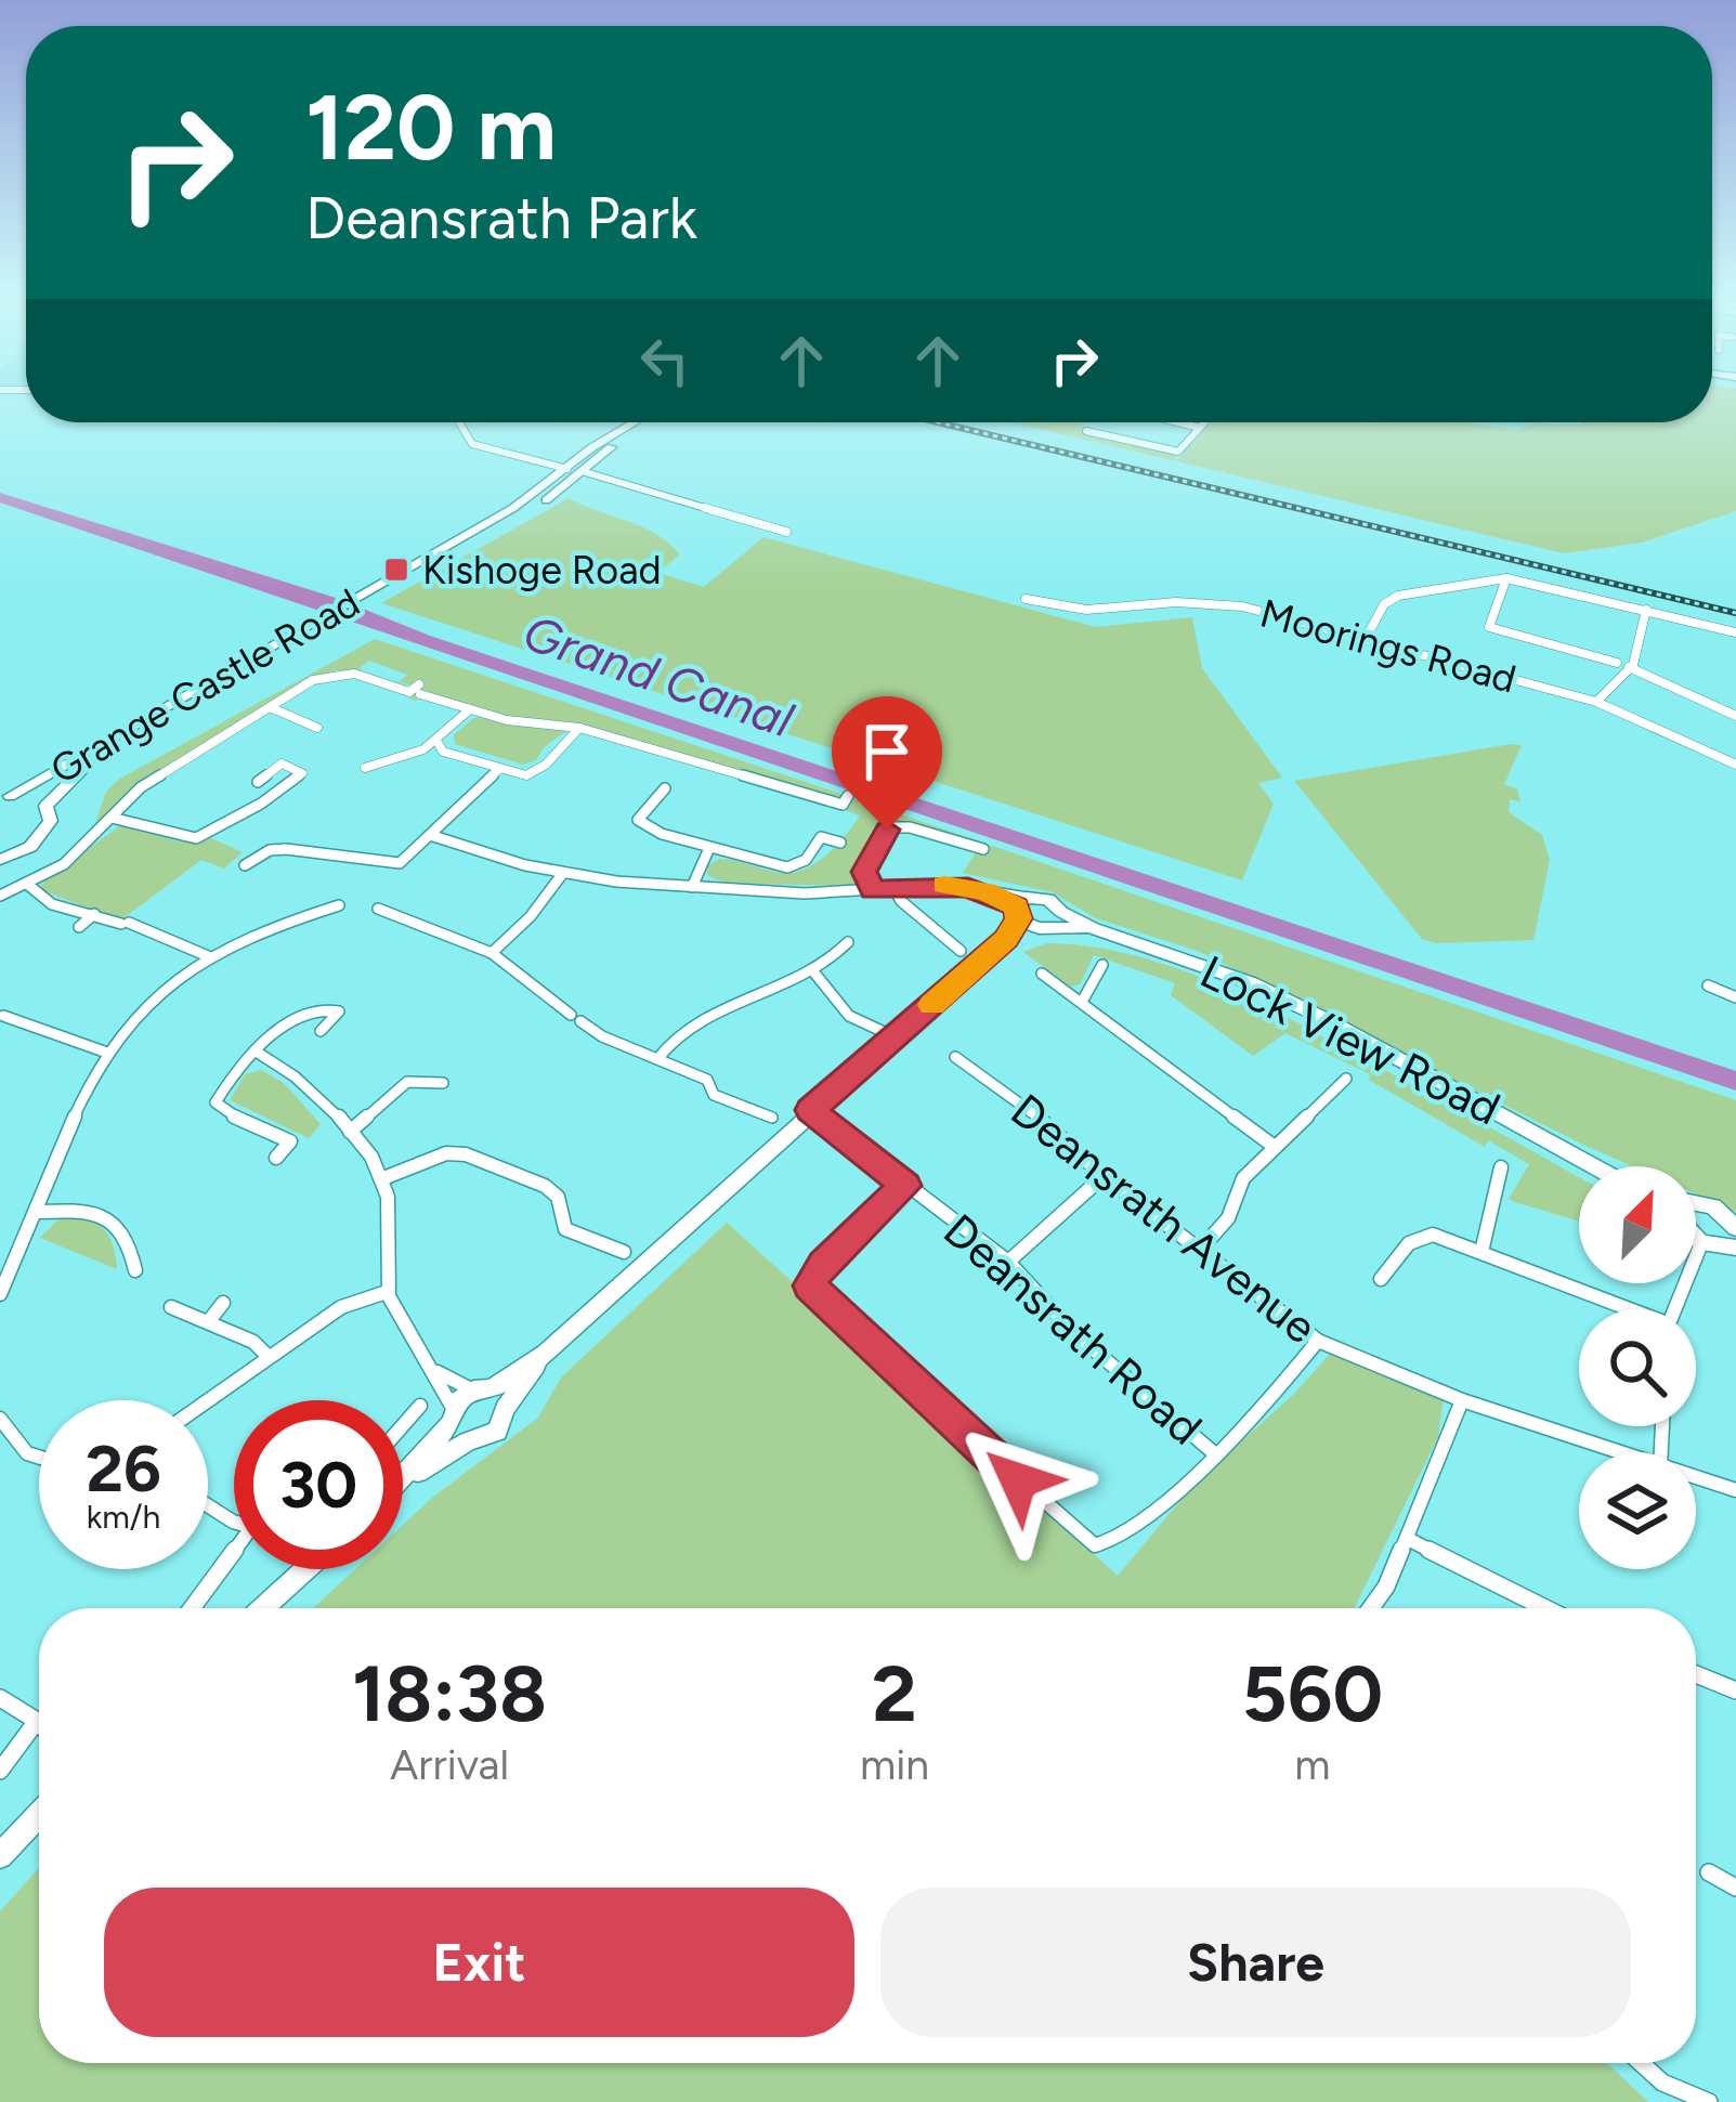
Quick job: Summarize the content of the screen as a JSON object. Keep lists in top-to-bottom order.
{
  "streets": {
    "street": [
      "Moorings Road",
      "Grange Castle Road",
      "Lock View Road",
      "Deansrath Avenue",
      "Deansrath Road"
    ]
  },
  "water": ["Grand Canal"],
  "places": {
    "transit": ["Kishoge Road"]
  },
  "north": "top right",
  "page": {
    "turn": ["120 m", "Deansrath Park"],
    "speed": "26 km/h",
    "limit": "30",
    "eta": [
      "18:38",
      "Arrival",
      "2",
      "min",
      "560",
      "m"
    ],
    "buttons": ["Exit", "Share"]
  }
}
